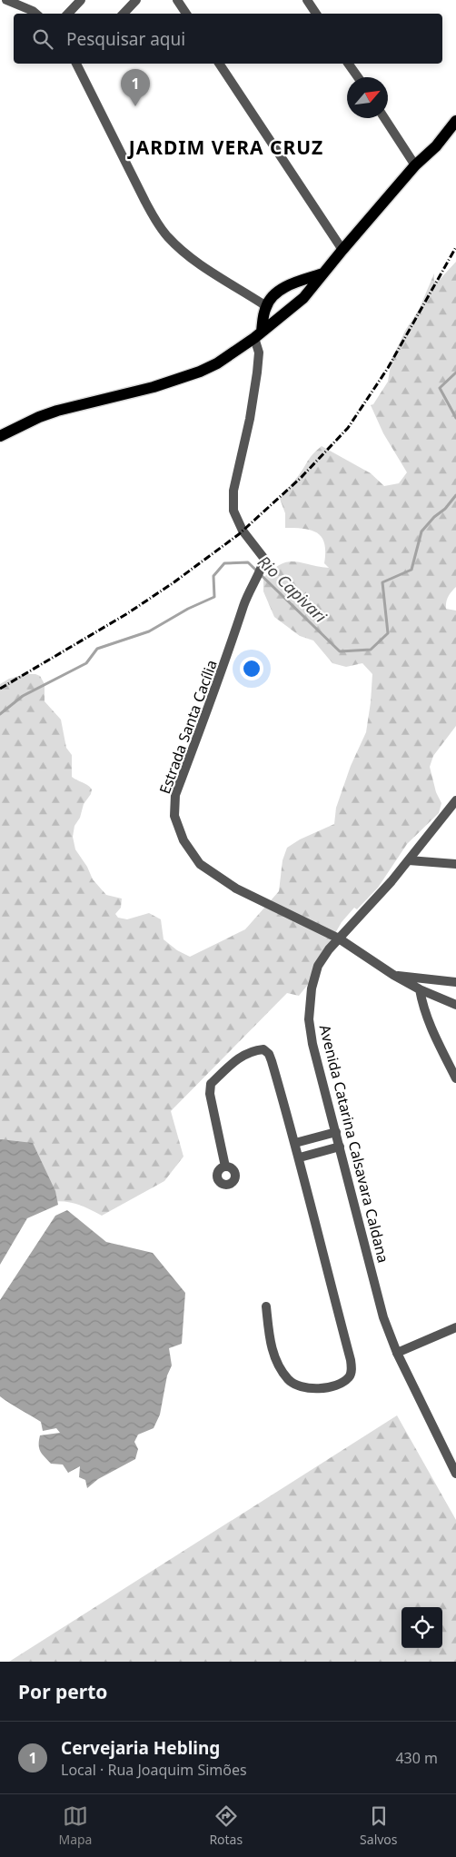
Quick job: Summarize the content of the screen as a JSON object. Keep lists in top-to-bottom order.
{
  "streets": {
    "street": ["Estrada Santa Cacília", "Avenida Catarina Calsavara Caldana"]
  },
  "crossings": [
    ["Estrada Santa Cacília", "Avenida Catarina Calsavara Caldana"]
  ],
  "districts": ["JARDIM VERA CRUZ"],
  "water": ["Rio Capivari"],
  "north": "top right",
  "page": {
    "search": "Pesquisar aqui",
    "pins": "1",
    "heading": "Por perto",
    "list": [
      {
        "mark": "1",
        "name": "Cervejaria Hebling",
        "note": "Local · Rua Joaquim Simões",
        "value": "430 m"
      }
    ],
    "nav": ["Mapa", "Rotas", "Salvos"]
  }
}
